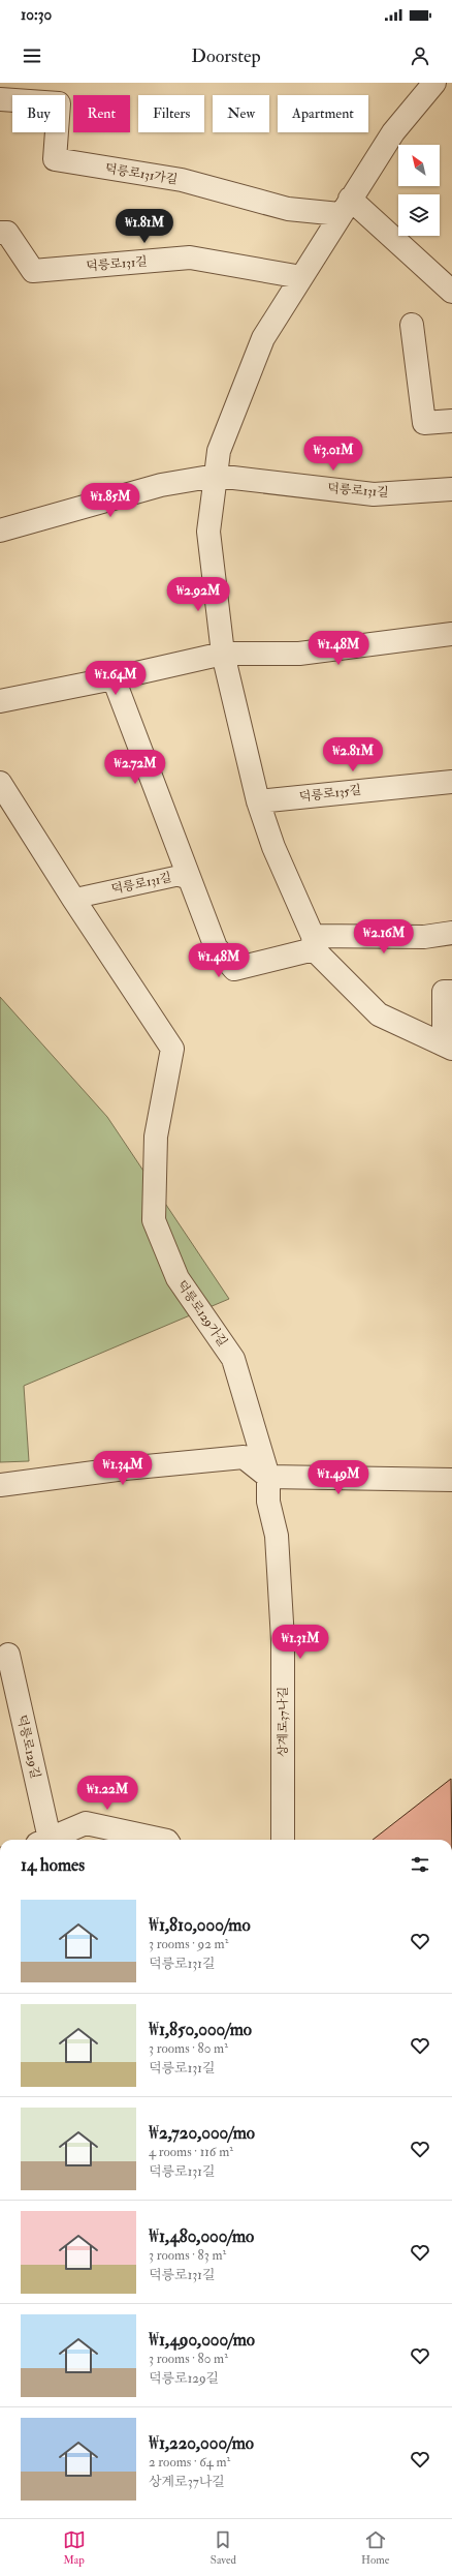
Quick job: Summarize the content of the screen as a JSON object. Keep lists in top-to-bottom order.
{
  "streets": {
    "street": [
      "덕릉로131가길",
      "덕릉로131길",
      "덕릉로135길",
      "덕릉로129가길",
      "상계로37나길",
      "덕릉로129길"
    ]
  },
  "crossings": [
    ["덕릉로131길", "덕릉로129가길"],
    ["덕릉로129가길", "상계로37나길"]
  ],
  "north": "top left",
  "page": {
    "status": "10:30",
    "header": "Doorstep",
    "chip": [
      "Buy",
      "Rent",
      "Filters",
      "New",
      "Apartment"
    ],
    "price": [
      "₩1.81M",
      "₩3.01M",
      "₩1.85M",
      "₩2.92M",
      "₩1.48M",
      "₩1.64M",
      "₩2.81M",
      "₩2.72M",
      "₩2.16M",
      "₩1.48M",
      "₩1.34M",
      "₩1.49M",
      "₩1.31M",
      "₩1.22M"
    ],
    "heading": "14 homes",
    "list": [
      {
        "name": "₩1,810,000/mo",
        "note": "3 rooms · 92 m² · 덕릉로131길"
      },
      {
        "name": "₩1,850,000/mo",
        "note": "3 rooms · 80 m² · 덕릉로131길"
      },
      {
        "name": "₩2,720,000/mo",
        "note": "4 rooms · 116 m² · 덕릉로131길"
      },
      {
        "name": "₩1,480,000/mo",
        "note": "3 rooms · 83 m² · 덕릉로131길"
      },
      {
        "name": "₩1,490,000/mo",
        "note": "3 rooms · 80 m² · 덕릉로129길"
      },
      {
        "name": "₩1,220,000/mo",
        "note": "2 rooms · 64 m² · 상계로37나길"
      }
    ],
    "tabs": ["Map", "Saved", "Home"]
  }
}
